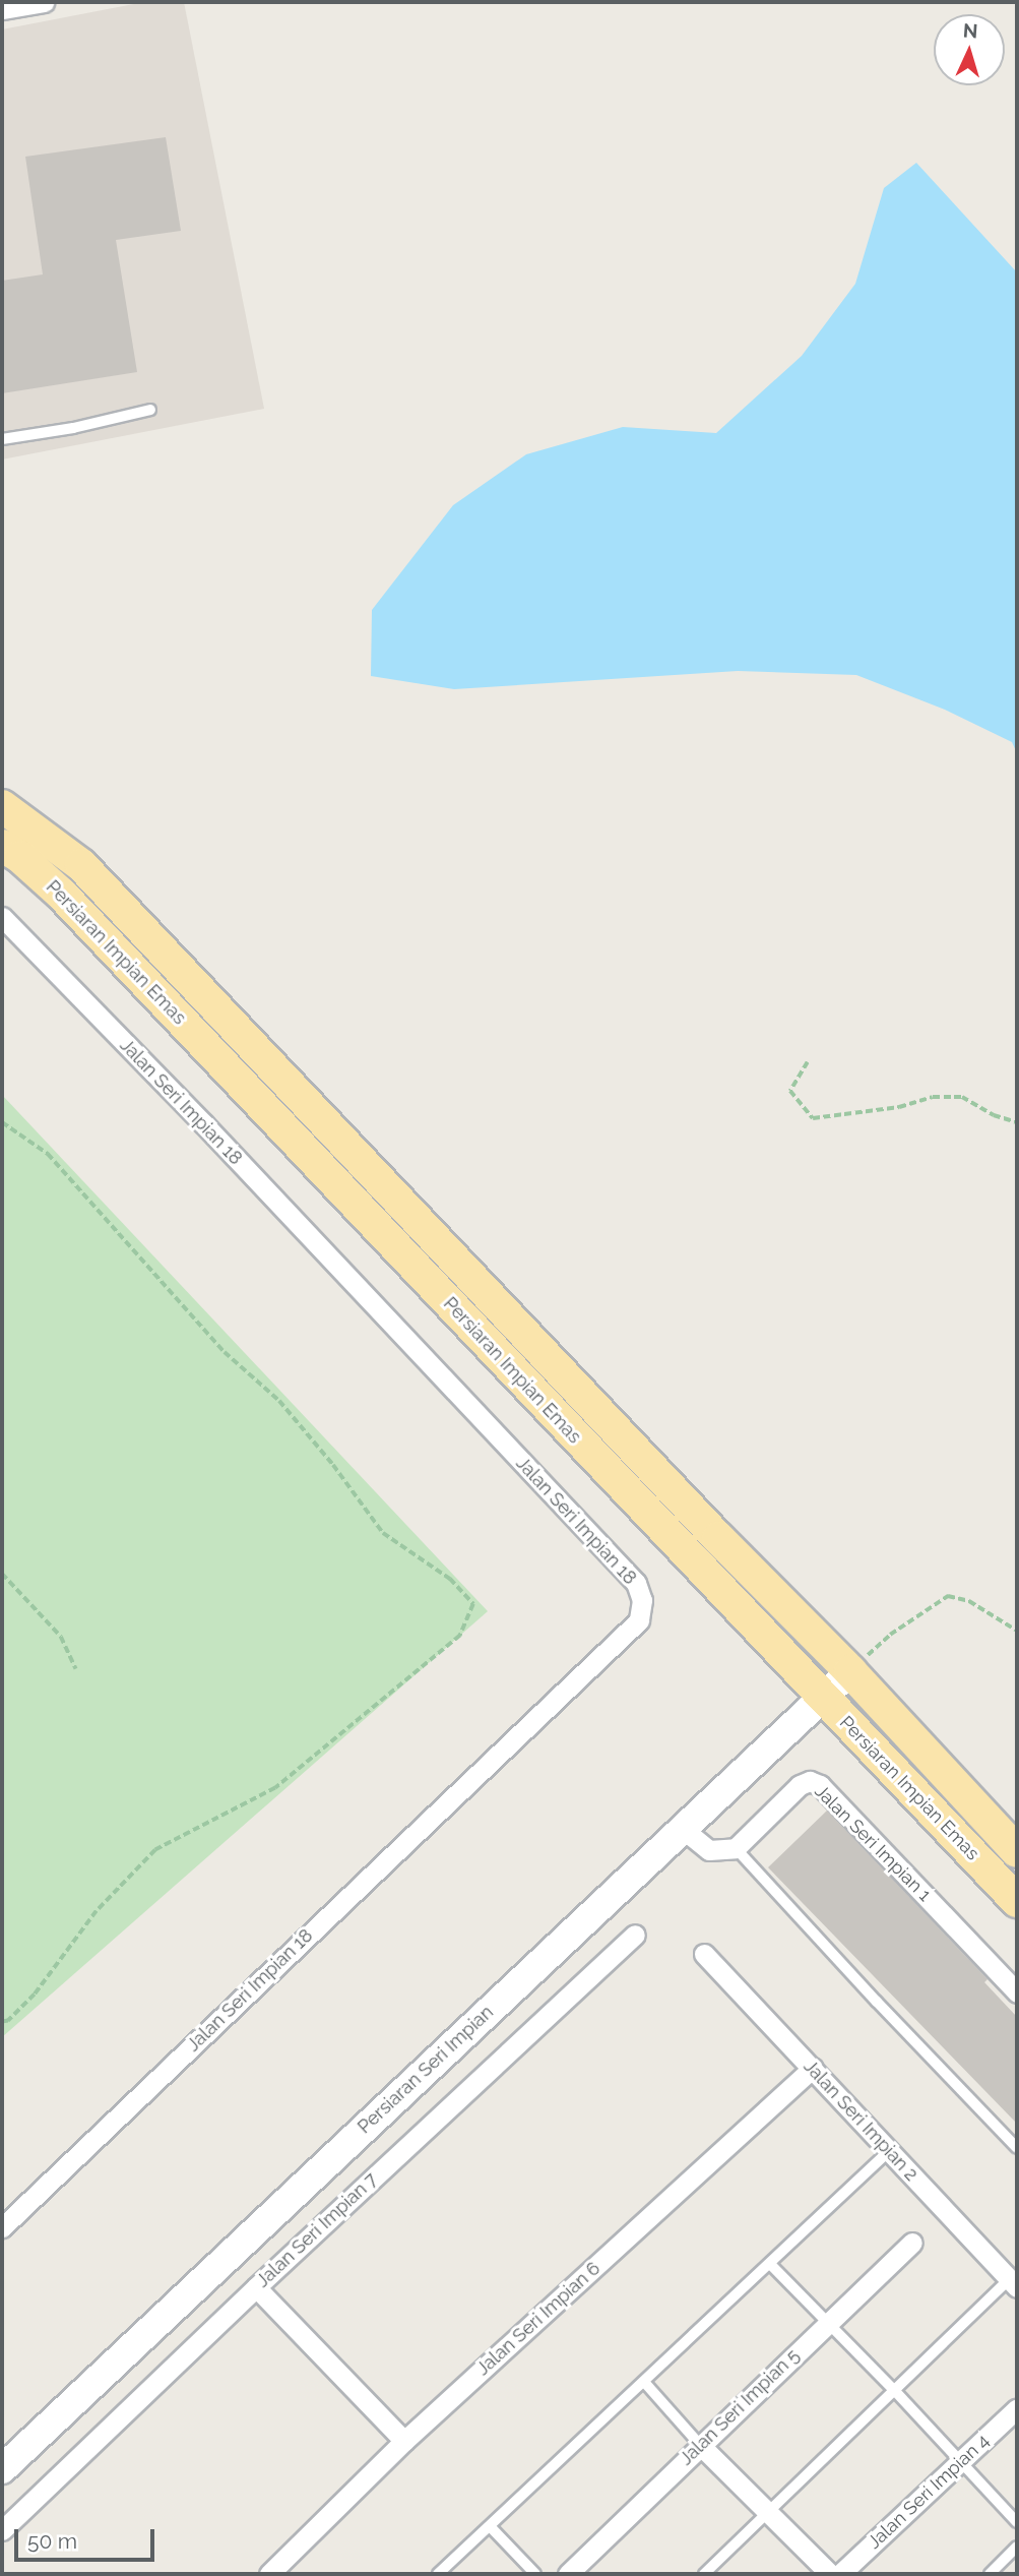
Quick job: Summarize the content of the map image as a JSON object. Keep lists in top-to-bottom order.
{
  "streets": {
    "main road": ["Persiaran Impian Emas"],
    "street": [
      "Jalan Seri Impian 18",
      "Jalan Seri Impian 1",
      "Persiaran Seri Impian",
      "Jalan Seri Impian 2",
      "Jalan Seri Impian 7",
      "Jalan Seri Impian 6",
      "Jalan Seri Impian 5",
      "Jalan Seri Impian 4"
    ]
  },
  "crossings": [
    ["Persiaran Impian Emas", "Persiaran Seri Impian"],
    ["Jalan Seri Impian 2", "Jalan Seri Impian 6"]
  ],
  "scale_bar": "50 m",
  "north": "top"
}
